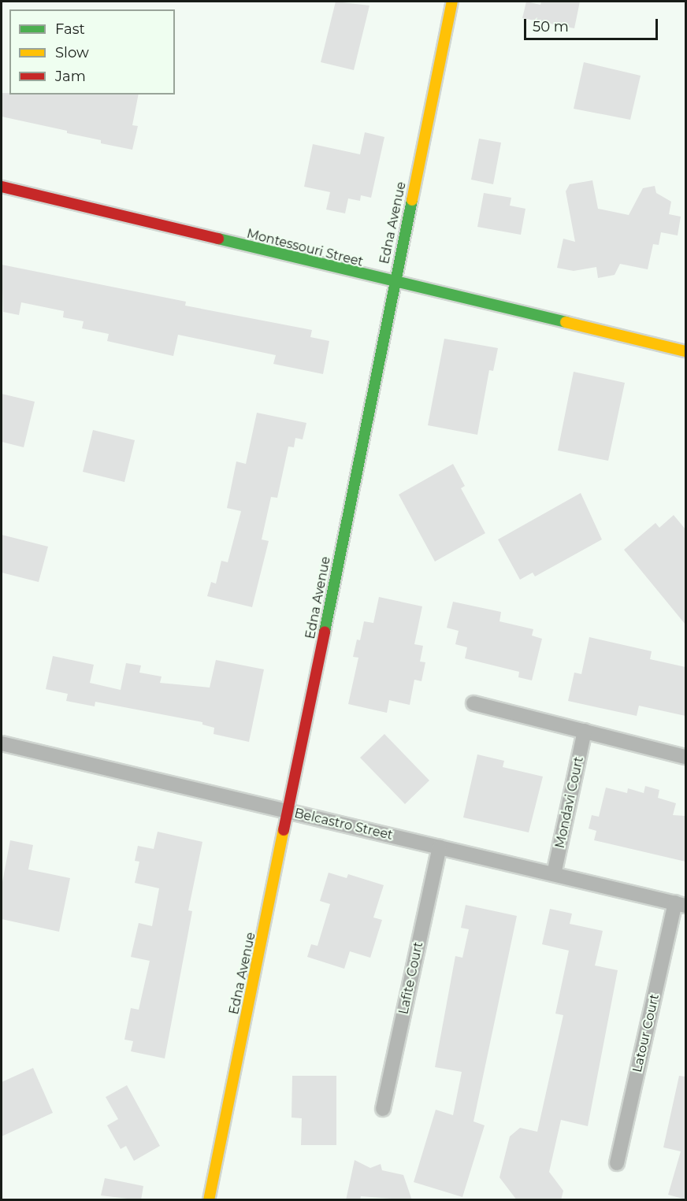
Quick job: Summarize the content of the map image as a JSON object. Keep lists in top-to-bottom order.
{
  "streets": {
    "street": [
      "Edna Avenue",
      "Montessouri Street",
      "Mondavi Court",
      "Belcastro Street",
      "Lafite Court",
      "Latour Court"
    ]
  },
  "crossings": [
    ["Edna Avenue", "Montessouri Street"],
    ["Edna Avenue", "Belcastro Street"],
    ["Mondavi Court", "Belcastro Street"],
    ["Belcastro Street", "Lafite Court"],
    ["Belcastro Street", "Latour Court"]
  ],
  "legend": ["Fast", "Slow", "Jam"],
  "scale_bar": "50 m"
}
